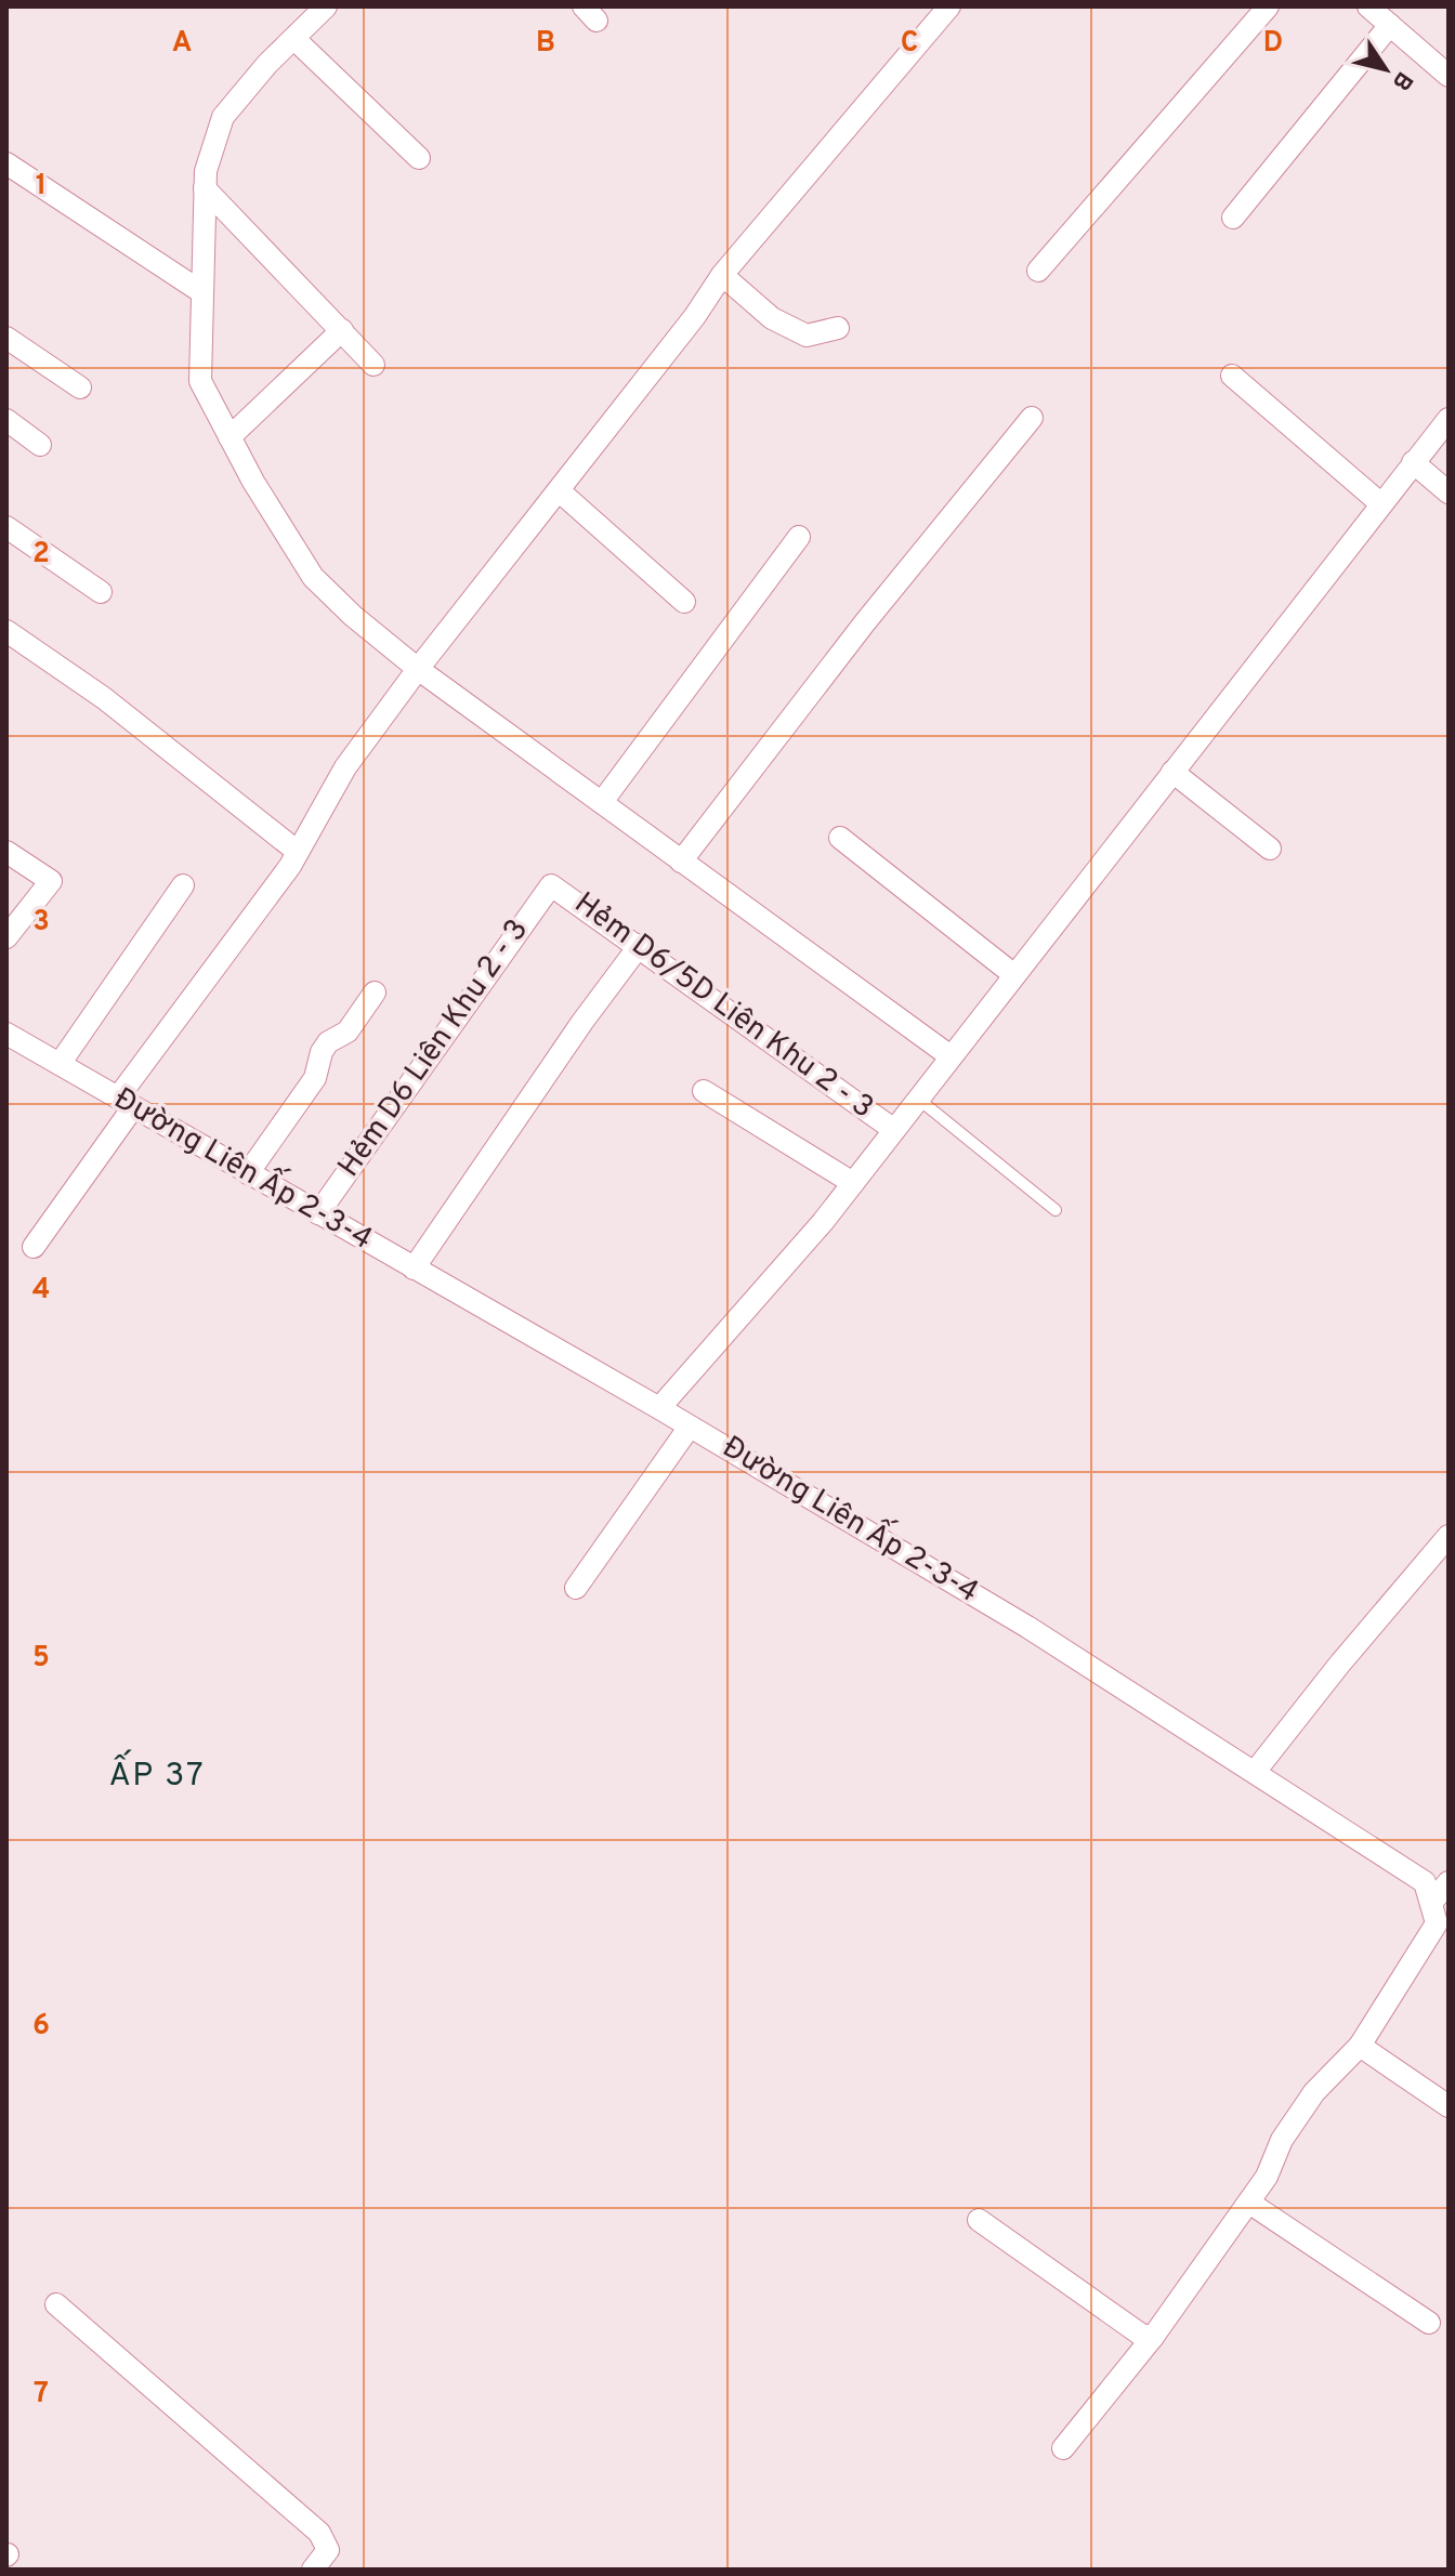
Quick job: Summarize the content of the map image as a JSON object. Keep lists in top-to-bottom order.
{
  "streets": {
    "street": ["Hẻm D6/5D Liên Khu 2 - 3", "Hẻm D6 Liên Khu 2 - 3", "Đường Liên Ấp 2-3-4"]
  },
  "crossings": [
    ["Hẻm D6/5D Liên Khu 2 - 3", "Hẻm D6 Liên Khu 2 - 3"],
    ["Hẻm D6 Liên Khu 2 - 3", "Đường Liên Ấp 2-3-4"]
  ],
  "districts": ["ẤP 37"],
  "north": "bottom right",
  "grid": {
    "columns": [
      "A",
      "B",
      "C",
      "D"
    ],
    "rows": [
      "1",
      "2",
      "3",
      "4",
      "5",
      "6",
      "7"
    ]
  }
}
